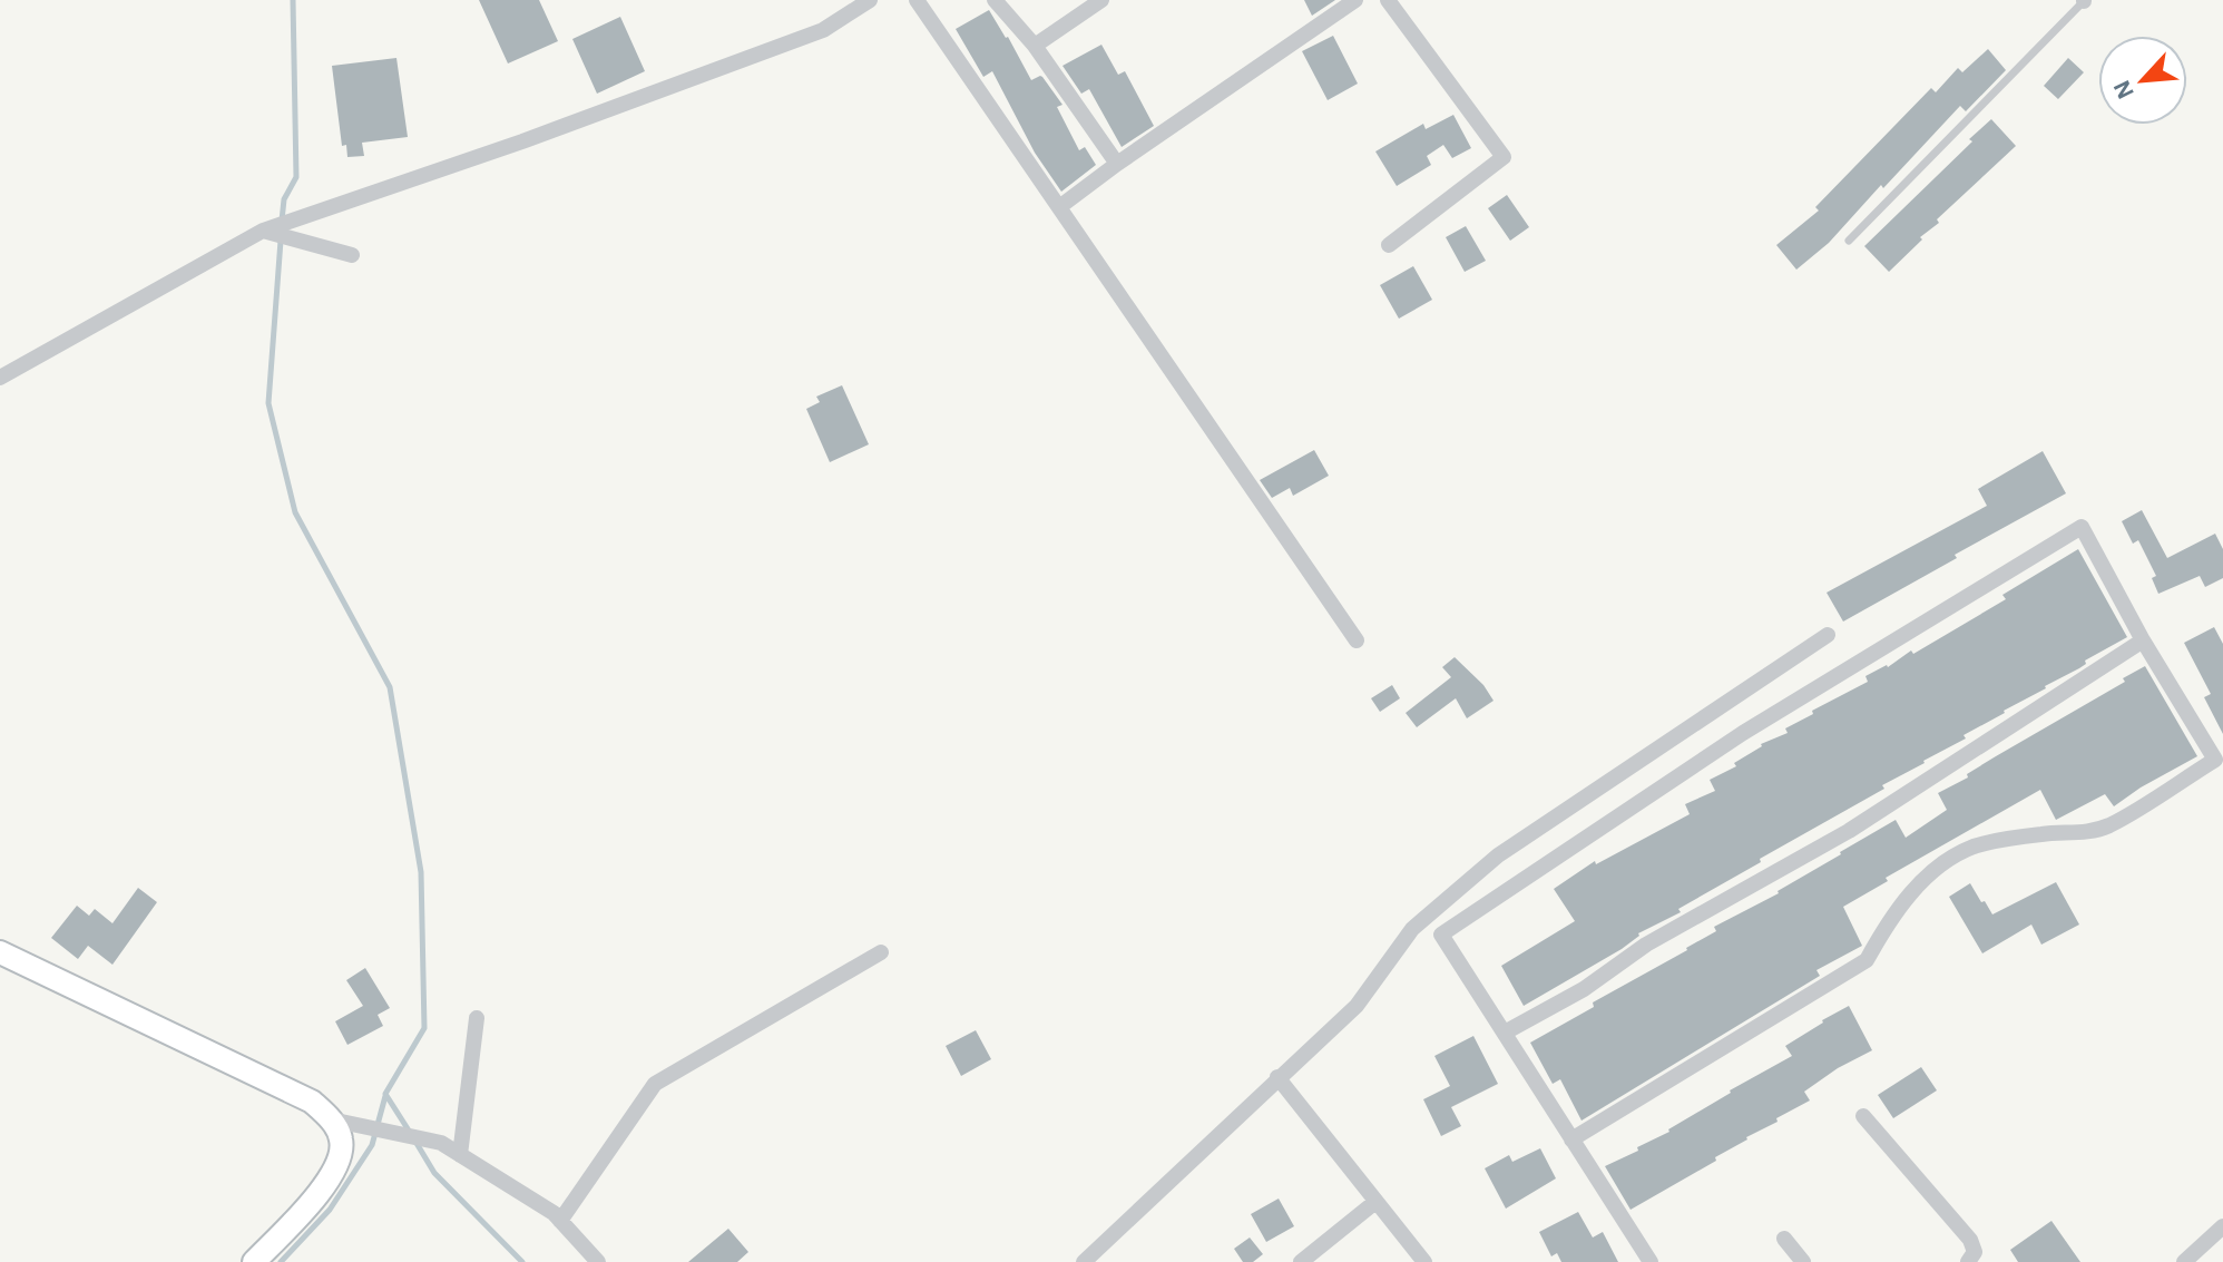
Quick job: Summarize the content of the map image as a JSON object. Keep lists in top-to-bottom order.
{
  "north": "bottom left"
}
